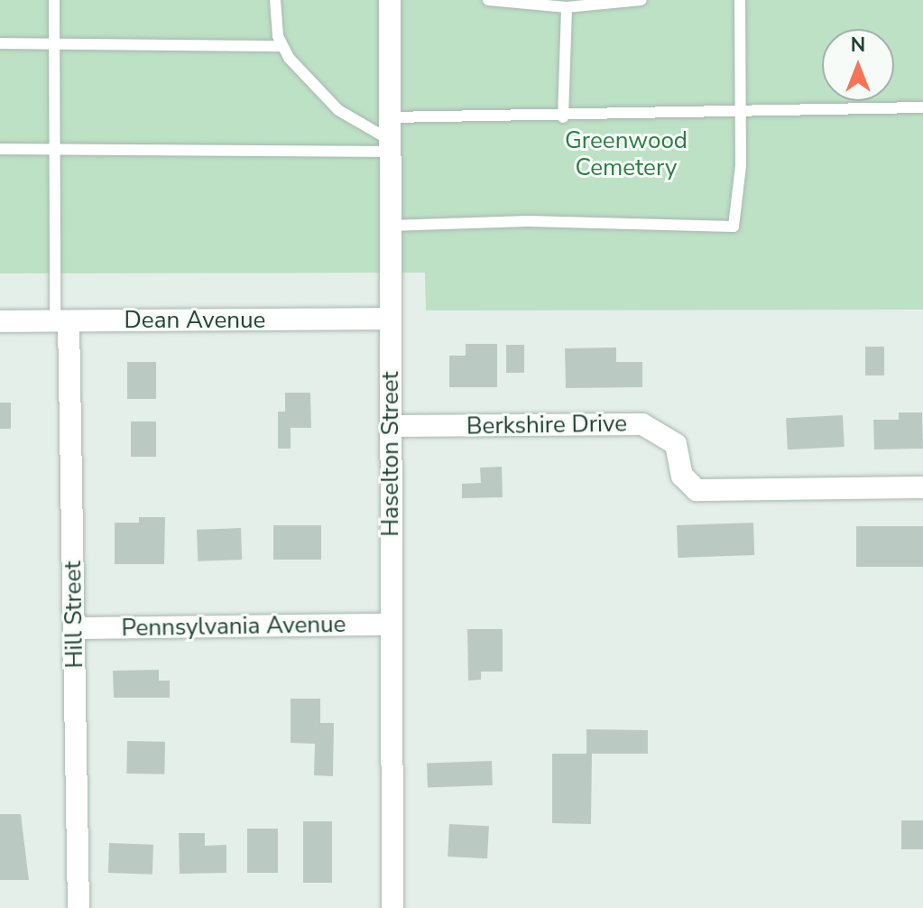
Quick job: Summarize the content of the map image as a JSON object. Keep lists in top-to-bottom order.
{
  "streets": {
    "street": [
      "Dean Avenue",
      "Berkshire Drive",
      "Haselton Street",
      "Hill Street",
      "Pennsylvania Avenue"
    ]
  },
  "crossings": [
    ["Dean Avenue", "Haselton Street"],
    ["Dean Avenue", "Hill Street"],
    ["Berkshire Drive", "Haselton Street"],
    ["Haselton Street", "Pennsylvania Avenue"],
    ["Hill Street", "Pennsylvania Avenue"]
  ],
  "parks": ["Greenwood Cemetery"],
  "north": "top"
}
